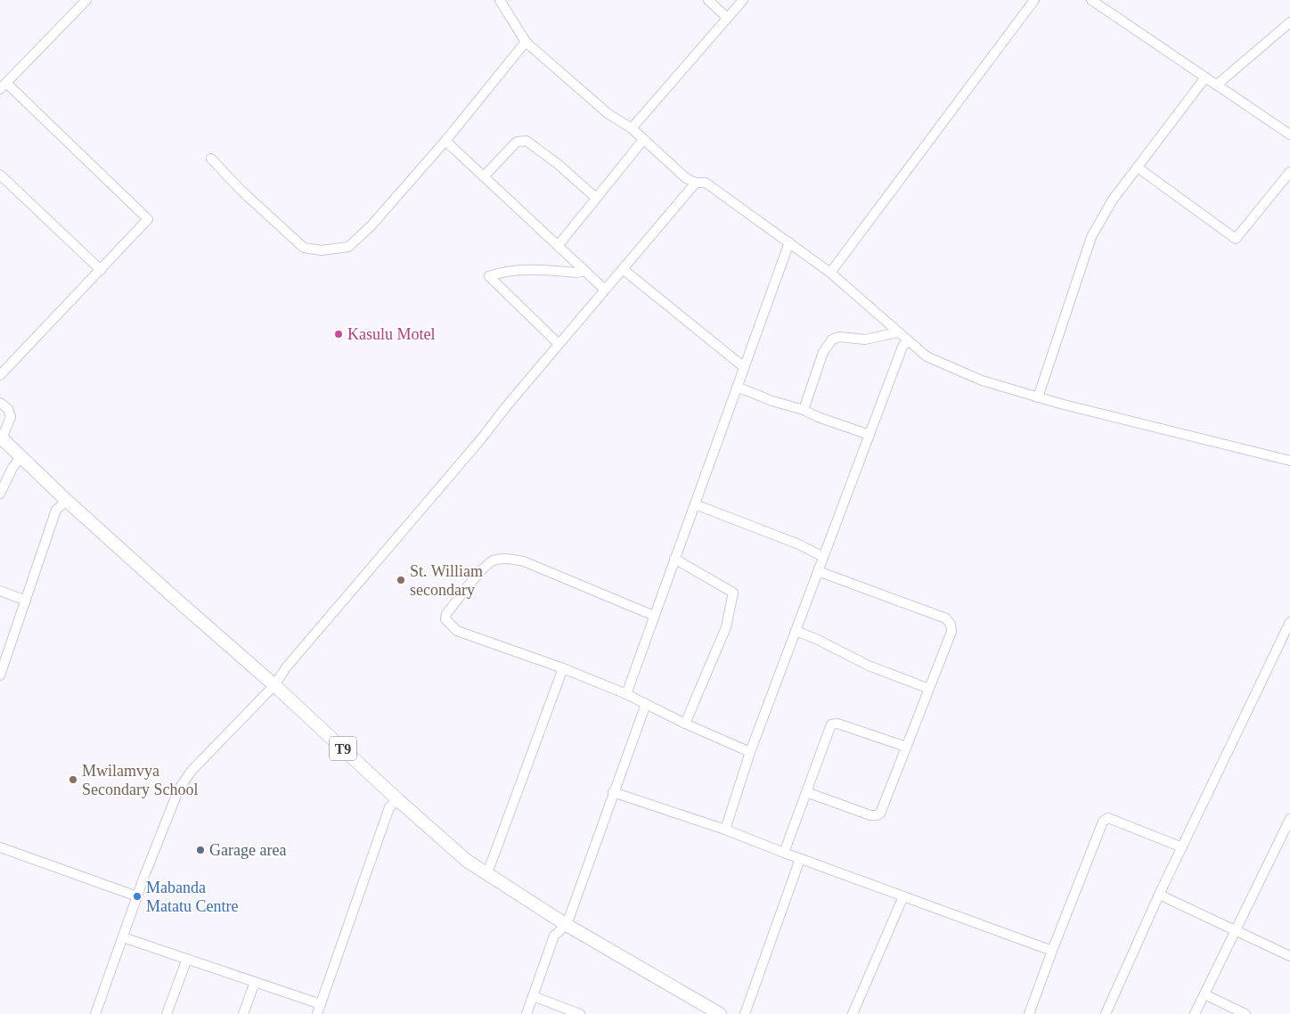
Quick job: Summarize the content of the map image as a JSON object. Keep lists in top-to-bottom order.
{
  "streets": {
    "highway": ["T9"]
  },
  "places": [
    "Kasulu Motel",
    "St. William secondary",
    "Mwilamvya Secondary School",
    "Garage area",
    "Mabanda Matatu Centre"
  ]
}
